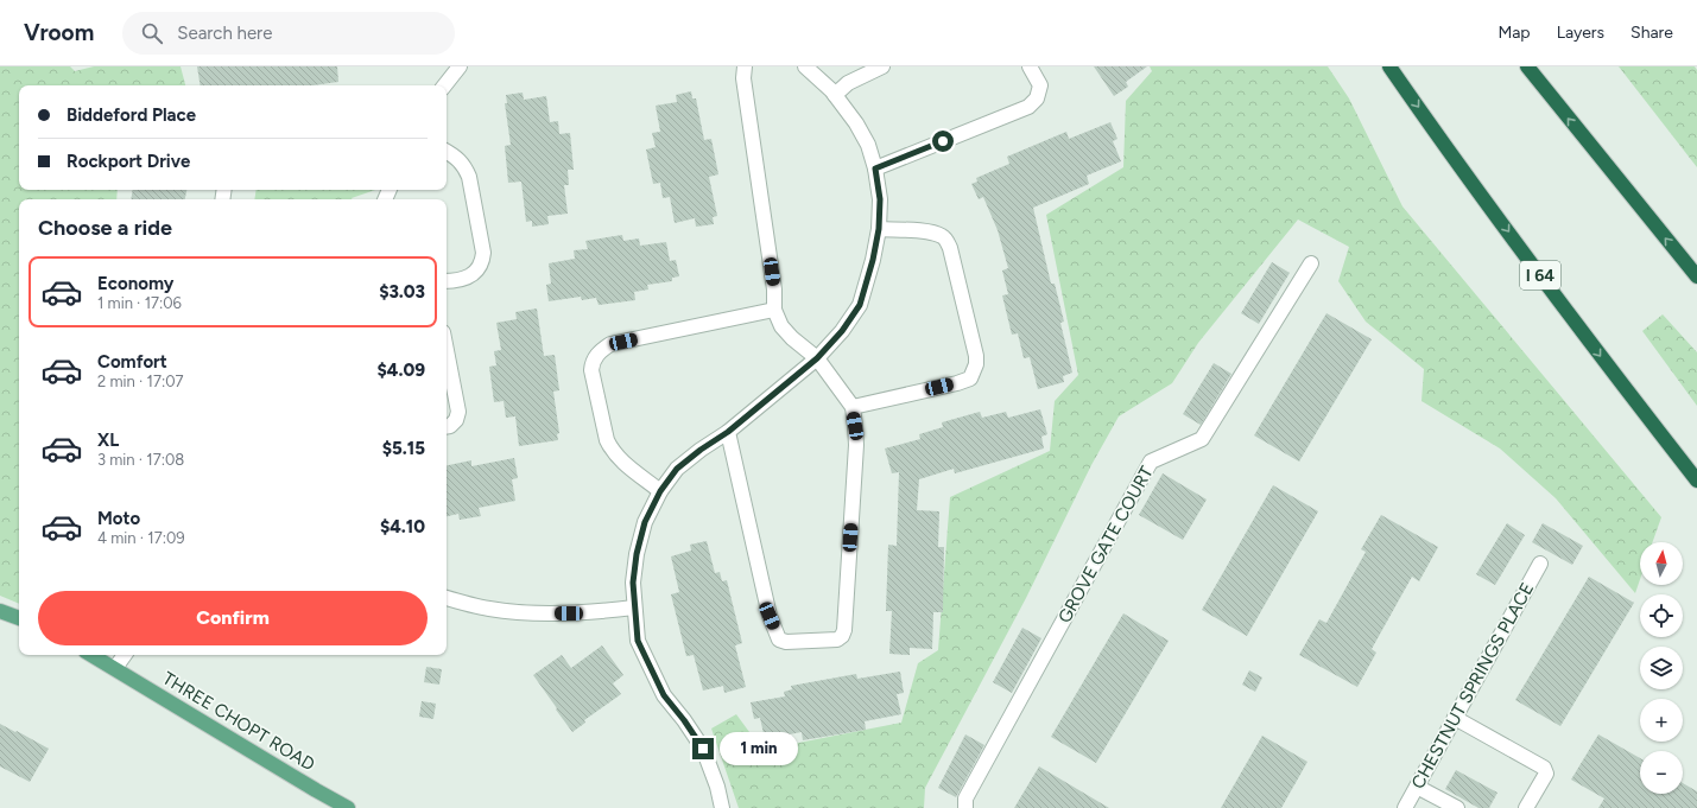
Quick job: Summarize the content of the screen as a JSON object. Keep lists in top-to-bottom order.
{
  "streets": {
    "highway": ["I 64"],
    "main road": ["THREE CHOPT ROAD"],
    "street": ["GROVE GATE COURT", "CHESTNUT SPRINGS PLACE"]
  },
  "north": "top",
  "page": {
    "header": "Vroom",
    "search": "Search here",
    "nav": ["Map", "Layers", "Share"],
    "banner": ["Biddeford Place", "Rockport Drive"],
    "heading": "Choose a ride",
    "list": [
      {
        "name": "Economy",
        "note": "1 min · 17:06",
        "value": "$3.03"
      },
      {
        "name": "Comfort",
        "note": "2 min · 17:07",
        "value": "$4.09"
      },
      {
        "name": "XL",
        "note": "3 min · 17:08",
        "value": "$5.15"
      },
      {
        "name": "Moto",
        "note": "4 min · 17:09",
        "value": "$4.10"
      }
    ],
    "map_buttons": ["+", "−"],
    "buttons": "Confirm",
    "bubble": "1 min"
  }
}
